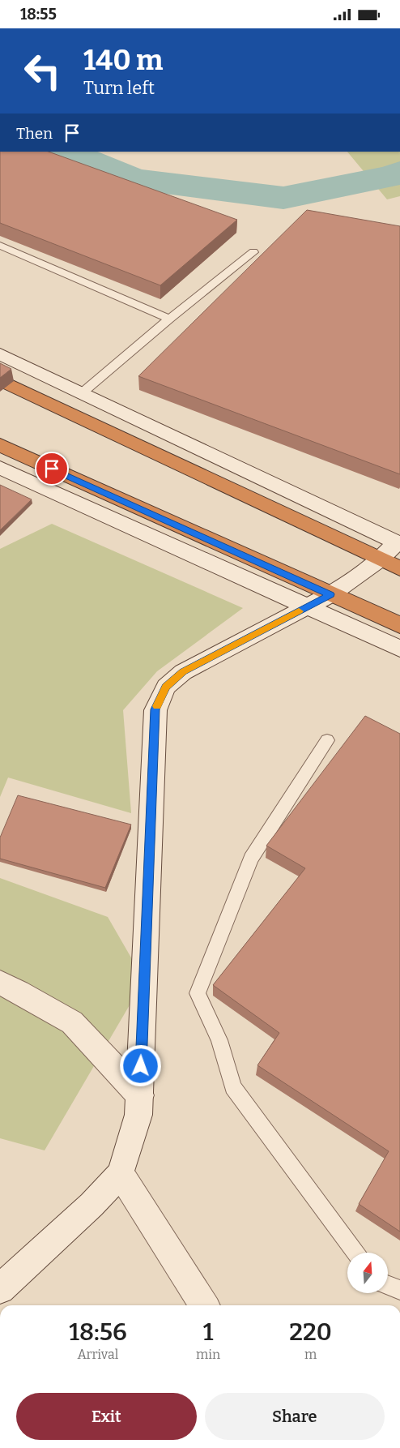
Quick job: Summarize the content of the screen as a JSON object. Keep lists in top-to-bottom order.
{
  "north": "top",
  "page": {
    "status": "18:55",
    "turn": ["140 m", "Turn left"],
    "then": "Then",
    "eta": [
      "18:56",
      "Arrival",
      "1",
      "min",
      "220",
      "m"
    ],
    "buttons": ["Exit", "Share"]
  }
}
